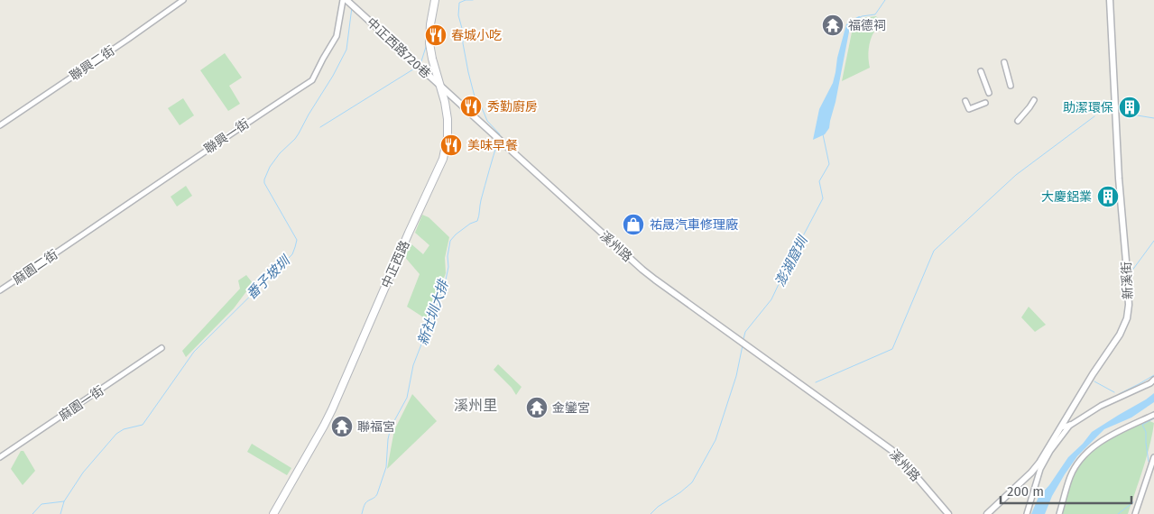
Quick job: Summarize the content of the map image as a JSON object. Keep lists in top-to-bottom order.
{
  "streets": {
    "main road": ["中正西路"],
    "street": [
      "中正西路720巷",
      "聯興二街",
      "聯興一街",
      "溪州路",
      "麻園二街",
      "新溪街",
      "麻園一街"
    ]
  },
  "crossings": [
    ["中正西路720巷", "溪州路"],
    ["中正西路720巷", "中正西路"],
    ["聯興一街", "麻園二街"],
    ["溪州路", "中正西路"]
  ],
  "districts": ["溪州里"],
  "water": ["澎湖窟圳", "番子坡圳", "新社圳大排"],
  "places": {
    "temple": ["福德祠", "金鑾宮", "聯福宮"],
    "restaurant": ["春城小吃", "秀勤廚房", "美味早餐"],
    "building": ["助潔環保", "大慶鋁業"],
    "shop": ["祐晟汽車修理廠"]
  },
  "scale_bar": "200 m"
}
